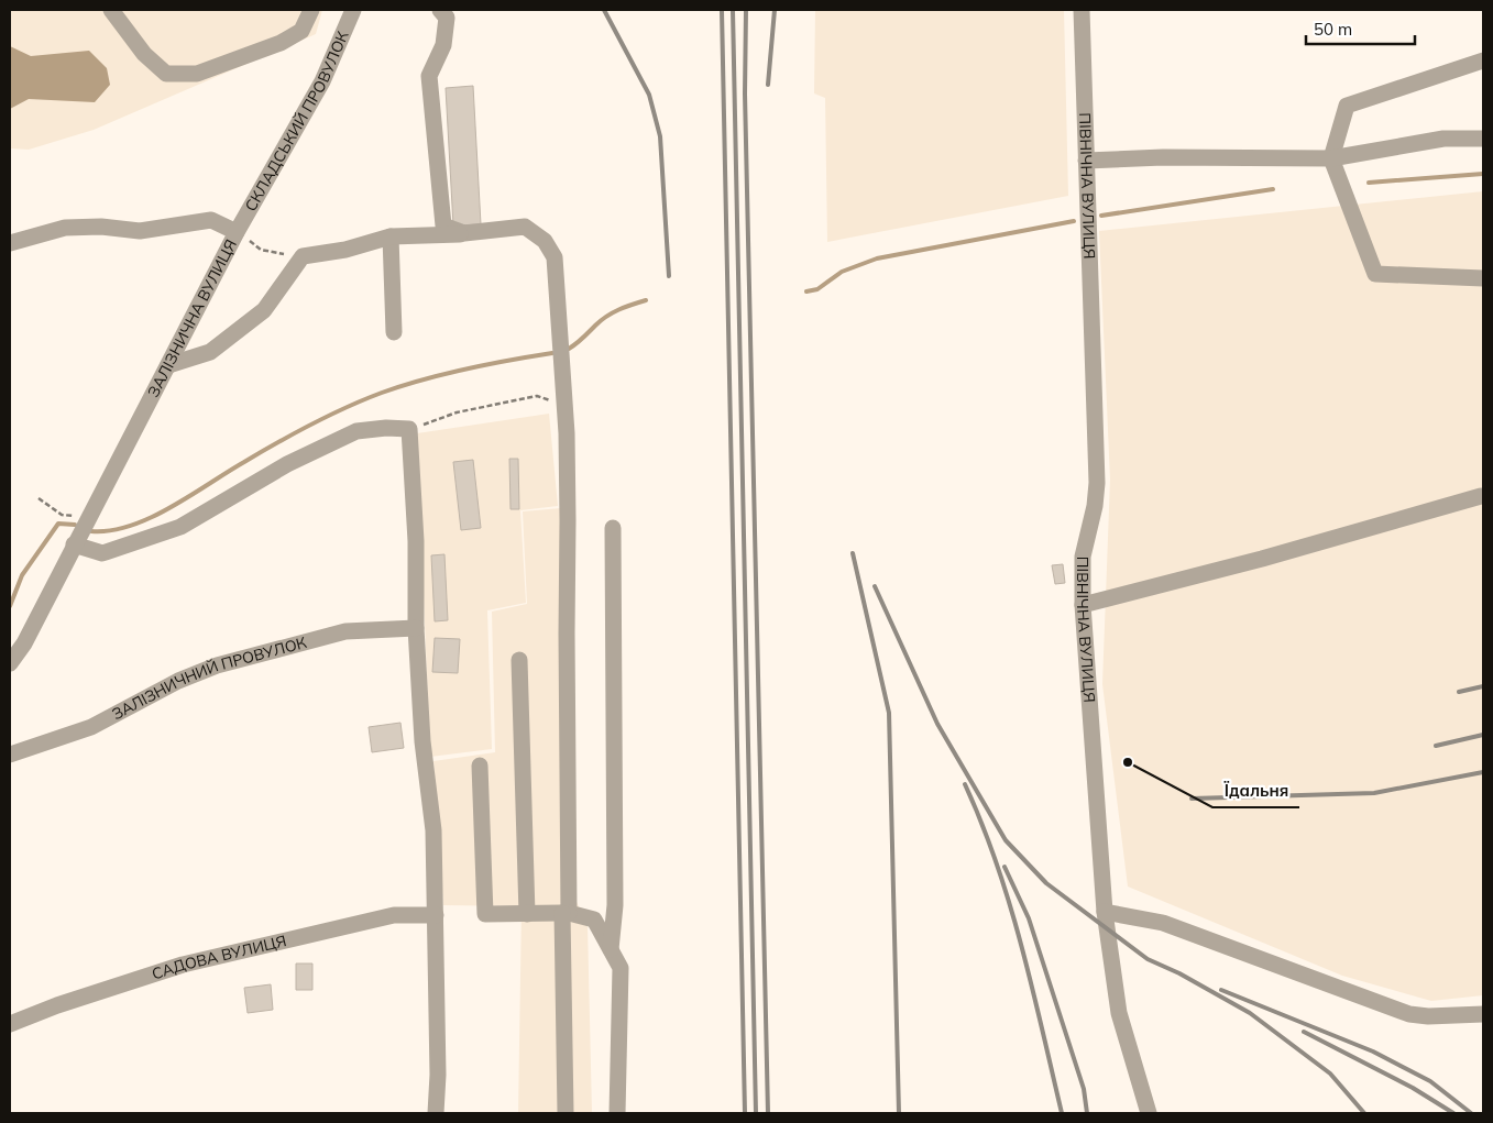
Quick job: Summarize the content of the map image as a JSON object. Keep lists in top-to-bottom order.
{
  "streets": {
    "street": [
      "СКЛАДСЬКИЙ ПРОВУЛОК",
      "ПІВНІЧНА ВУЛИЦЯ",
      "ЗАЛІЗНИЧНА ВУЛИЦЯ",
      "ЗАЛІЗНИЧНИЙ ПРОВУЛОК",
      "САДОВА ВУЛИЦЯ"
    ]
  },
  "crossings": [
    ["СКЛАДСЬКИЙ ПРОВУЛОК", "ЗАЛІЗНИЧНА ВУЛИЦЯ"]
  ],
  "places": ["Їдальня"],
  "scale_bar": "50 m"
}
